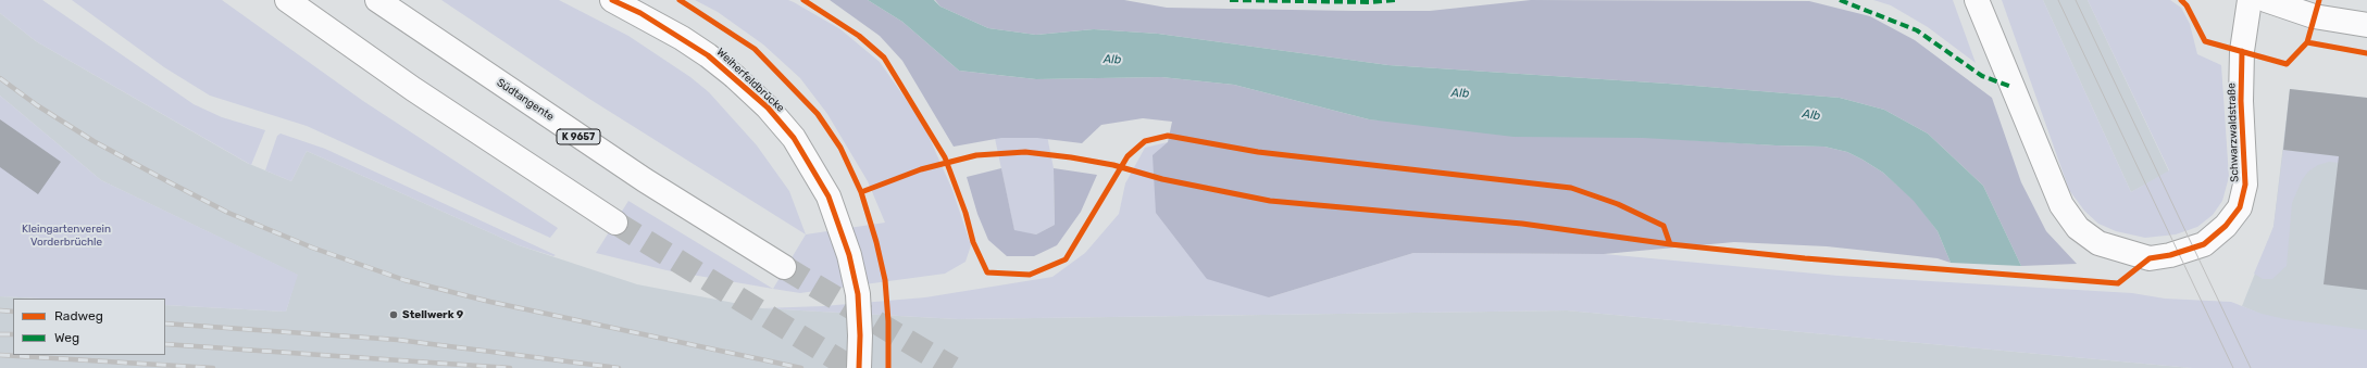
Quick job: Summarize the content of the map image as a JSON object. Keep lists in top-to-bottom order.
{
  "streets": {
    "main road": [
      "Weiherfeldbrücke",
      "Südtangente",
      "Schwarzwaldstraße",
      "K 9657"
    ]
  },
  "water": ["Alb"],
  "parks": ["Kleingartenverein Vorderbrüchle"],
  "places": ["Stellwerk 9"],
  "legend": ["Radweg", "Weg"]
}
